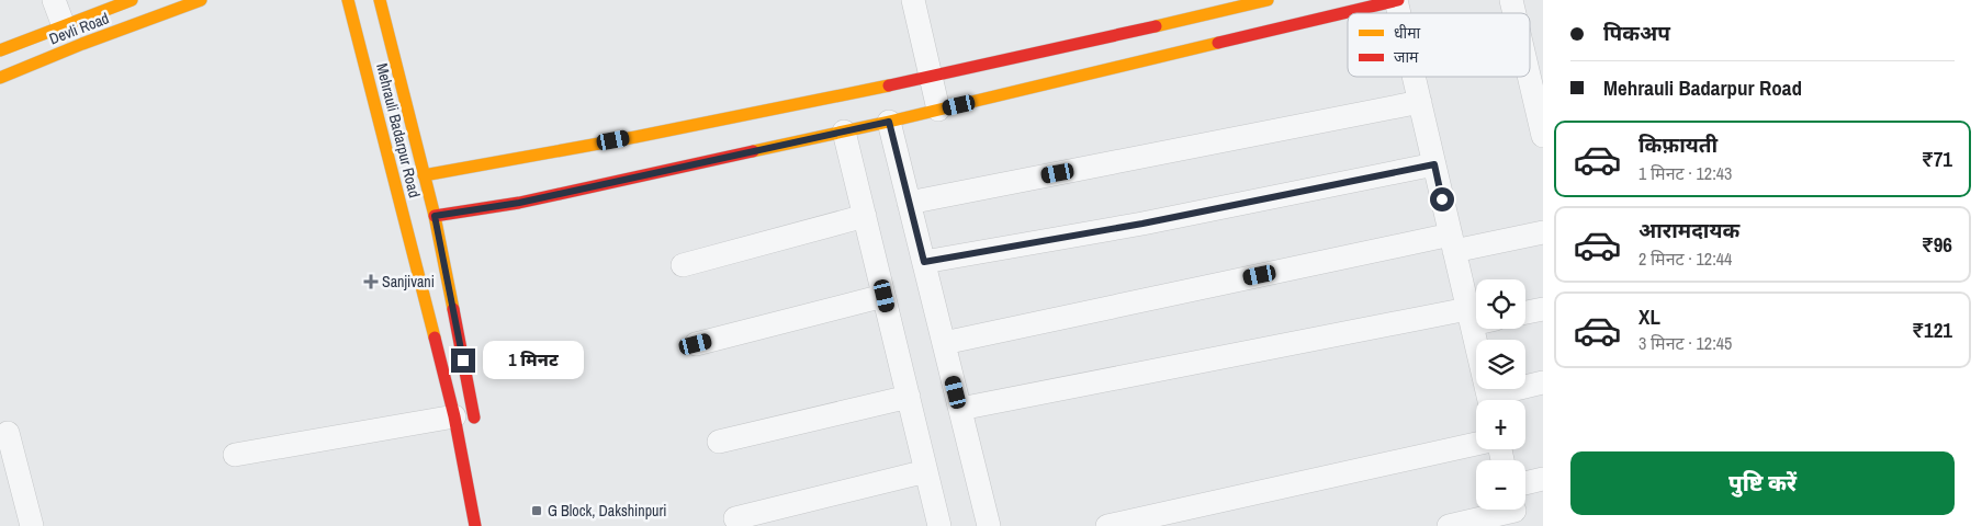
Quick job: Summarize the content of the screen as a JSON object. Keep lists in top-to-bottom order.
{
  "streets": {
    "street": ["Devli Road", "Mehrauli Badarpur Road"]
  },
  "places": {
    "health": ["Sanjivani"],
    "transit": ["G Block, Dakshinpuri"]
  },
  "legend": ["धीमा", "जाम"],
  "page": {
    "banner": ["पिकअप", "Mehrauli Badarpur Road"],
    "list": [
      {
        "name": "किफ़ायती",
        "note": "1 मिनट · 12:43",
        "value": "₹71"
      },
      {
        "name": "आरामदायक",
        "note": "2 मिनट · 12:44",
        "value": "₹96"
      },
      {
        "name": "XL",
        "note": "3 मिनट · 12:45",
        "value": "₹121"
      }
    ],
    "map_buttons": ["+", "−"],
    "bubble": "1 मिनट",
    "buttons": "पुष्टि करें"
  }
}
